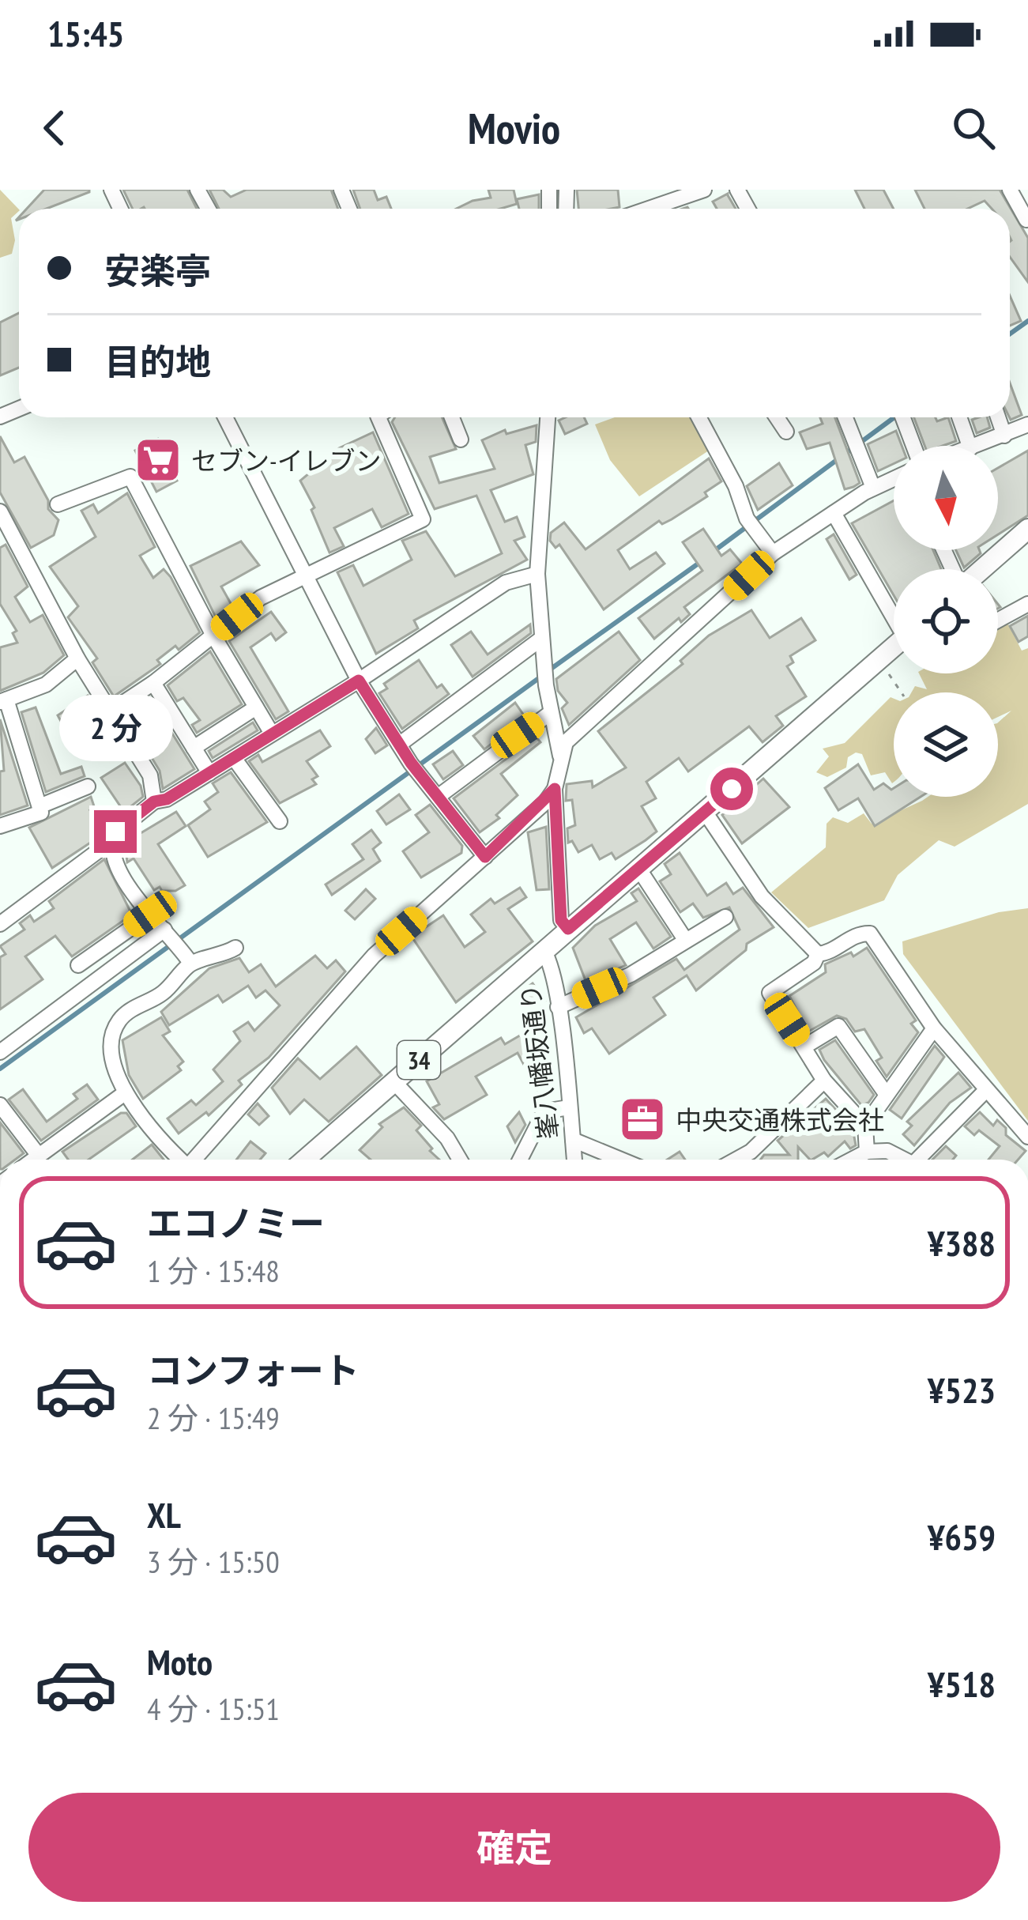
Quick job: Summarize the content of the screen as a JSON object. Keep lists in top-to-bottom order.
{
  "streets": {
    "main road": ["34"],
    "street": ["峯八幡坂通り"]
  },
  "crossings": [
    ["34", "峯八幡坂通り"]
  ],
  "places": {
    "supermarket": ["セブン-イレブン"],
    "office": ["中央交通株式会社"]
  },
  "north": "bottom",
  "page": {
    "status": "15:45",
    "header": "Movio",
    "banner": ["安楽亭", "目的地"],
    "bubble": "2 分",
    "list": [
      {
        "name": "エコノミー",
        "note": "1 分 · 15:48",
        "value": "¥388"
      },
      {
        "name": "コンフォート",
        "note": "2 分 · 15:49",
        "value": "¥523"
      },
      {
        "name": "XL",
        "note": "3 分 · 15:50",
        "value": "¥659"
      },
      {
        "name": "Moto",
        "note": "4 分 · 15:51",
        "value": "¥518"
      }
    ],
    "buttons": "確定"
  }
}
